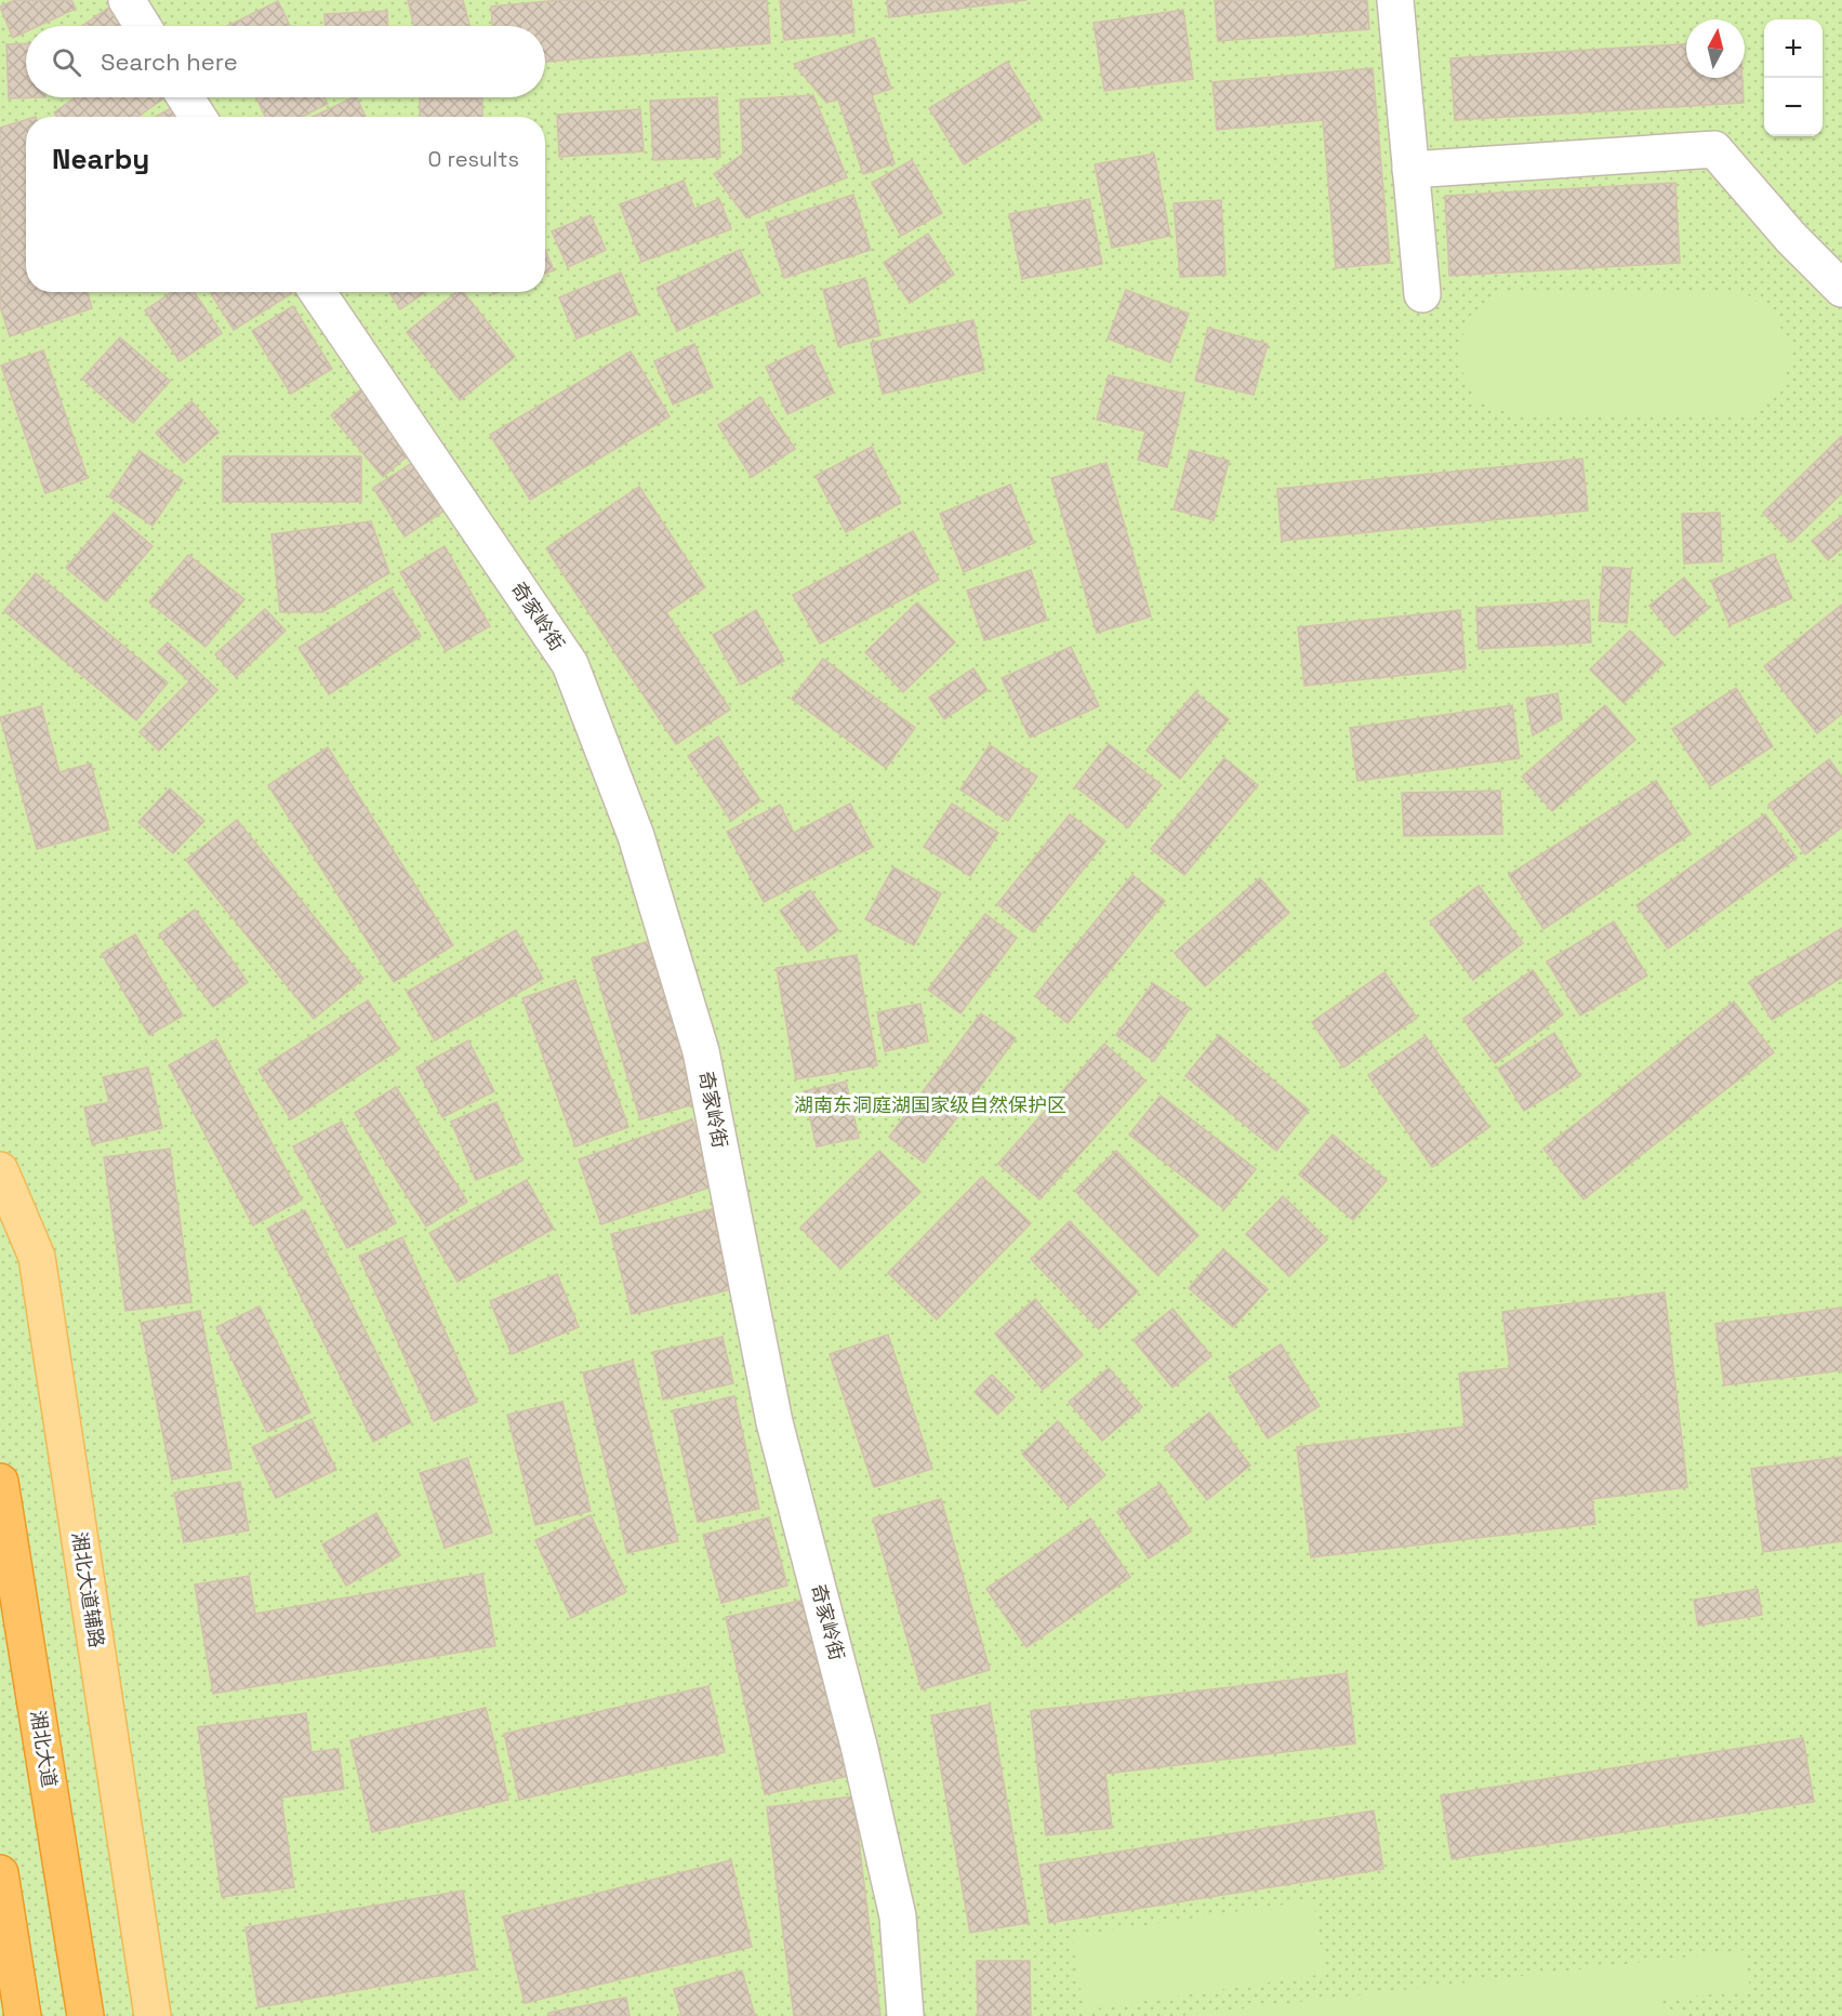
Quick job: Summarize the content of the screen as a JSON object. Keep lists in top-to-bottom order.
{
  "streets": {
    "highway": ["湘北大道"],
    "main road": ["湘北大道辅路"],
    "street": ["奇家岭街"]
  },
  "parks": ["湖南东洞庭湖国家级自然保护区"],
  "north": "top",
  "page": {
    "map_buttons": ["+", "−"],
    "search": "Search here",
    "heading": ["Nearby", "0 results"]
  }
}
